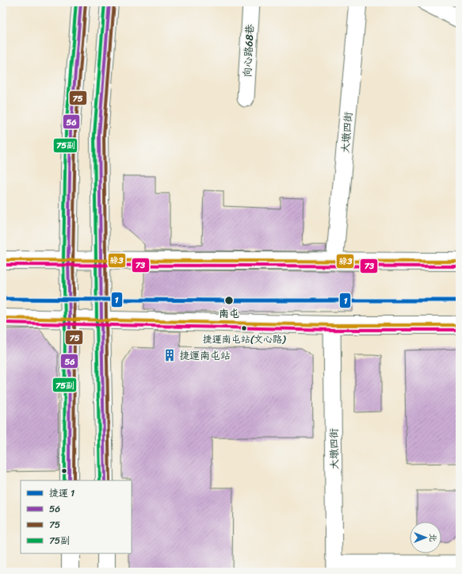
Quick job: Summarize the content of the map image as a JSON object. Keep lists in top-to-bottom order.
{
  "streets": {
    "street": ["向心路68巷", "大墩四街"]
  },
  "places": {
    "other": ["南屯", "捷運南屯站(文心路)"],
    "building": ["捷運南屯站"]
  },
  "lines": [
    "transit line 56",
    "transit line 75",
    "transit line 75副",
    "transit line 綠3",
    "transit line 73",
    "metro line 1"
  ],
  "legend": [
    "捷運 1",
    "56",
    "75",
    "75副"
  ],
  "north": "right"
}
